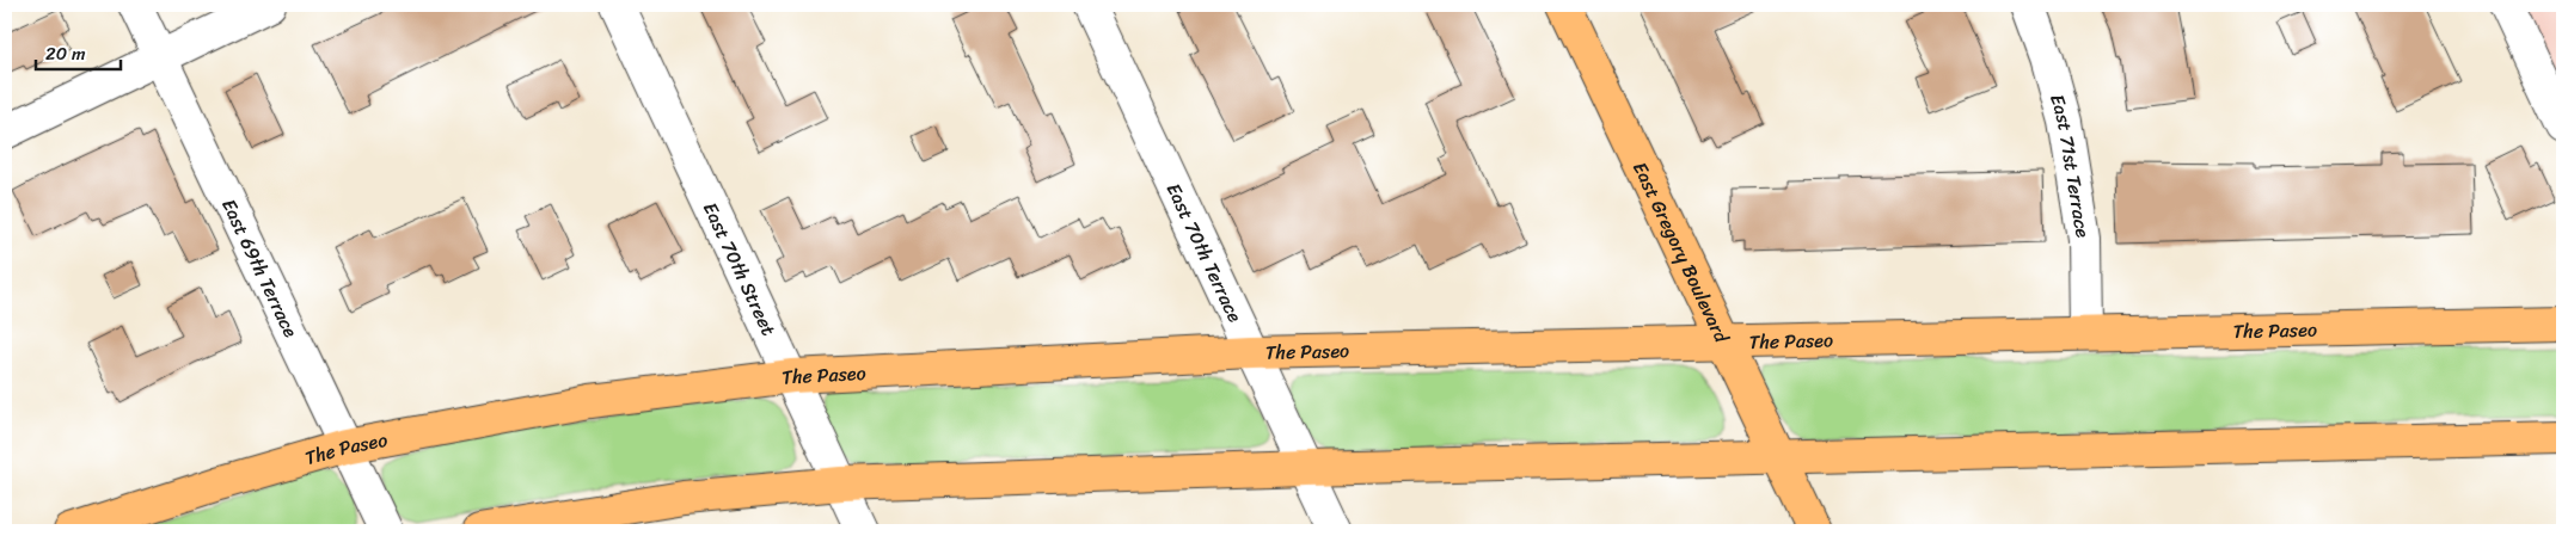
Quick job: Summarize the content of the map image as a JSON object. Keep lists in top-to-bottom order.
{
  "streets": {
    "main road": ["East Gregory Boulevard", "The Paseo"],
    "street": [
      "East 71st Terrace",
      "East 70th Terrace",
      "East 70th Street",
      "East 69th Terrace"
    ]
  },
  "crossings": [
    ["East 71st Terrace", "The Paseo"],
    ["East 70th Terrace", "The Paseo"],
    ["East Gregory Boulevard", "The Paseo"],
    ["East 70th Street", "The Paseo"],
    ["East 69th Terrace", "The Paseo"]
  ],
  "scale_bar": "20 m"
}
